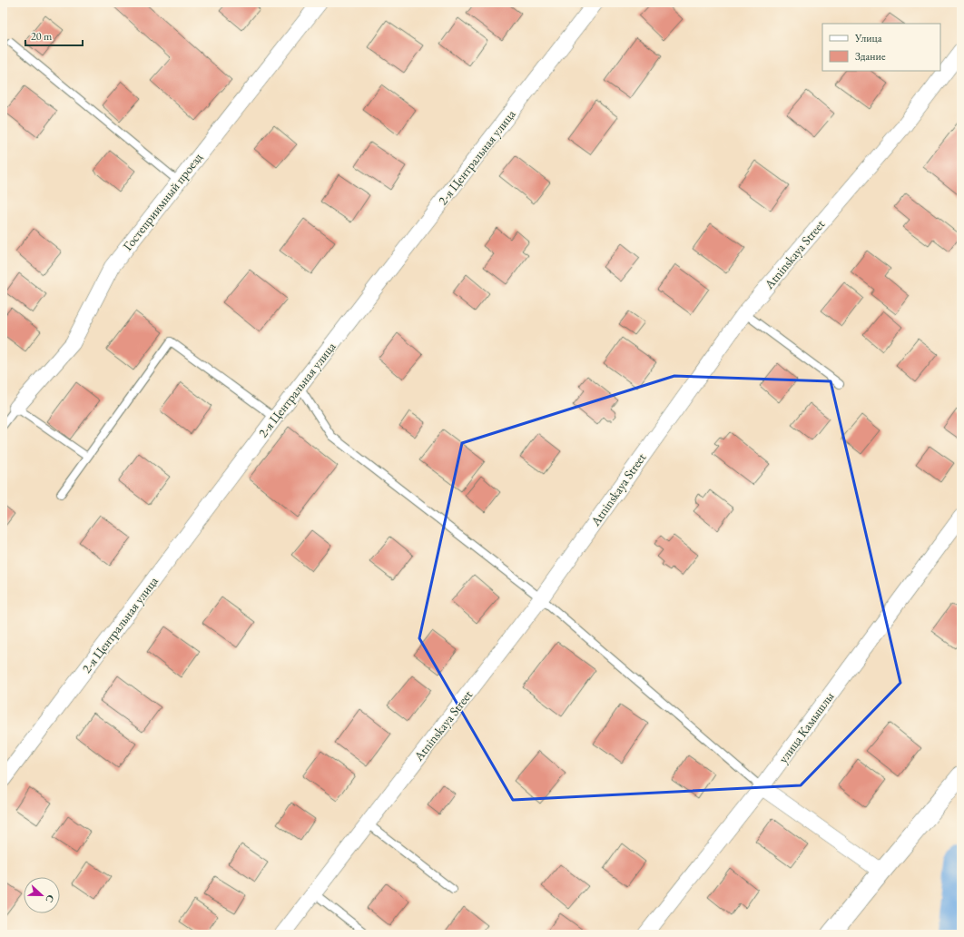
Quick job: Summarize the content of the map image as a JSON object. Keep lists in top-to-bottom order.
{
  "streets": {
    "street": [
      "2-я Центральная улица",
      "Гостеприимный проезд",
      "Atninskaya Street",
      "улица Камышлы"
    ]
  },
  "legend": ["Улица", "Здание"],
  "scale_bar": "20 m",
  "north": "right"
}
